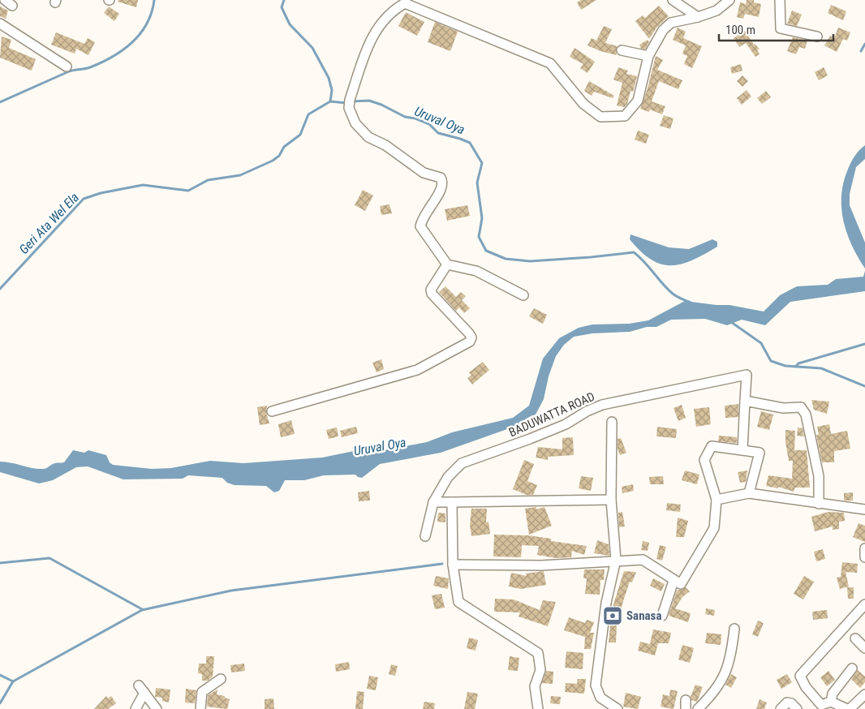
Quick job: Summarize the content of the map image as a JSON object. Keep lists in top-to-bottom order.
{
  "streets": {
    "street": ["BADUWATTA ROAD"]
  },
  "water": ["Uruval Oya", "Geri Ata Wel Ela"],
  "places": {
    "bank": ["Sanasa"]
  },
  "scale_bar": "100 m"
}
